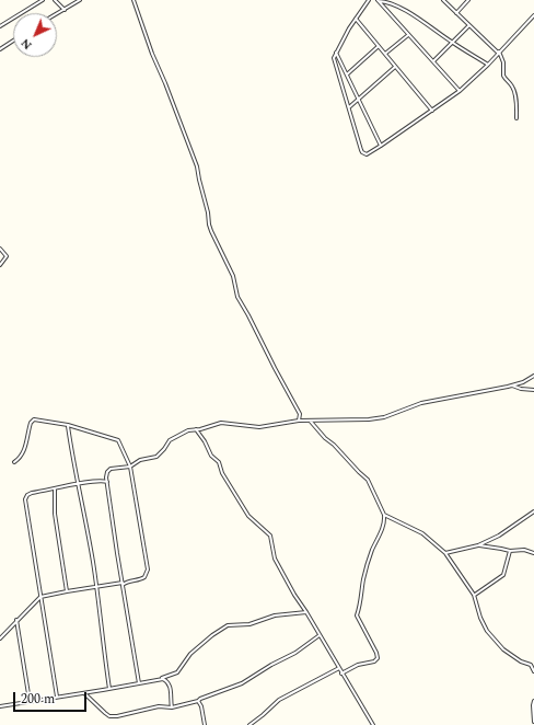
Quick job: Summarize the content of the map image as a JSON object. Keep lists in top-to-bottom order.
{
  "scale_bar": "200 m",
  "north": "bottom left"
}
